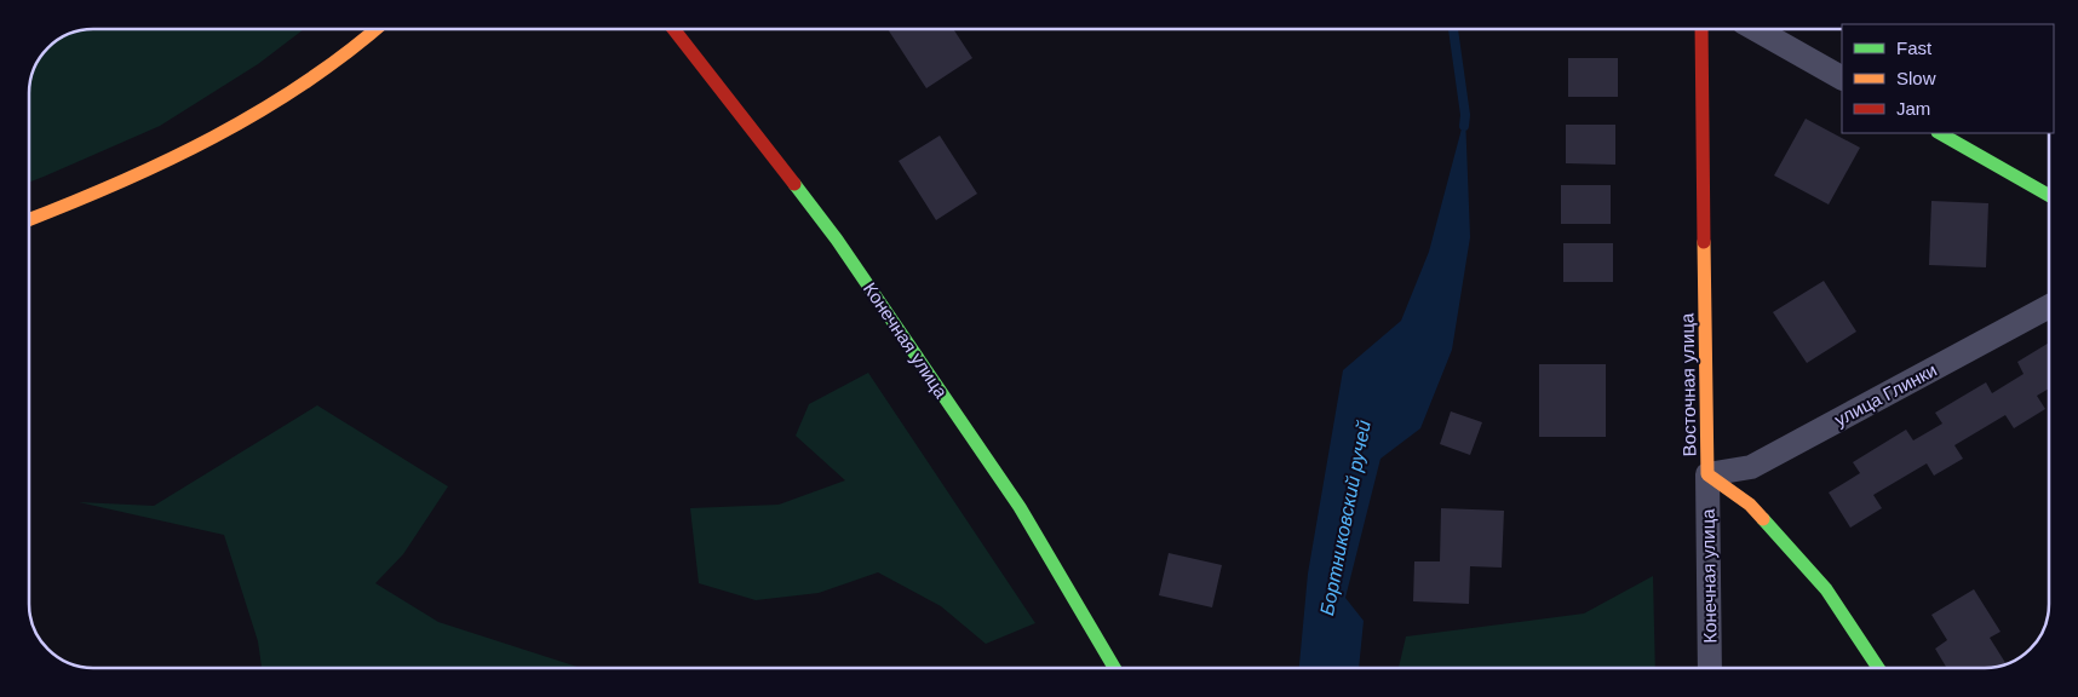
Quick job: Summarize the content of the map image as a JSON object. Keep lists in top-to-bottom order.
{
  "streets": {
    "street": ["Конечная улица", "Восточная улица", "улица Глинки"]
  },
  "crossings": [
    ["Конечная улица", "Восточная улица"],
    ["Конечная улица", "улица Глинки"],
    ["Восточная улица", "улица Глинки"]
  ],
  "water": ["Бортниковский ручей"],
  "legend": ["Fast", "Slow", "Jam"]
}
